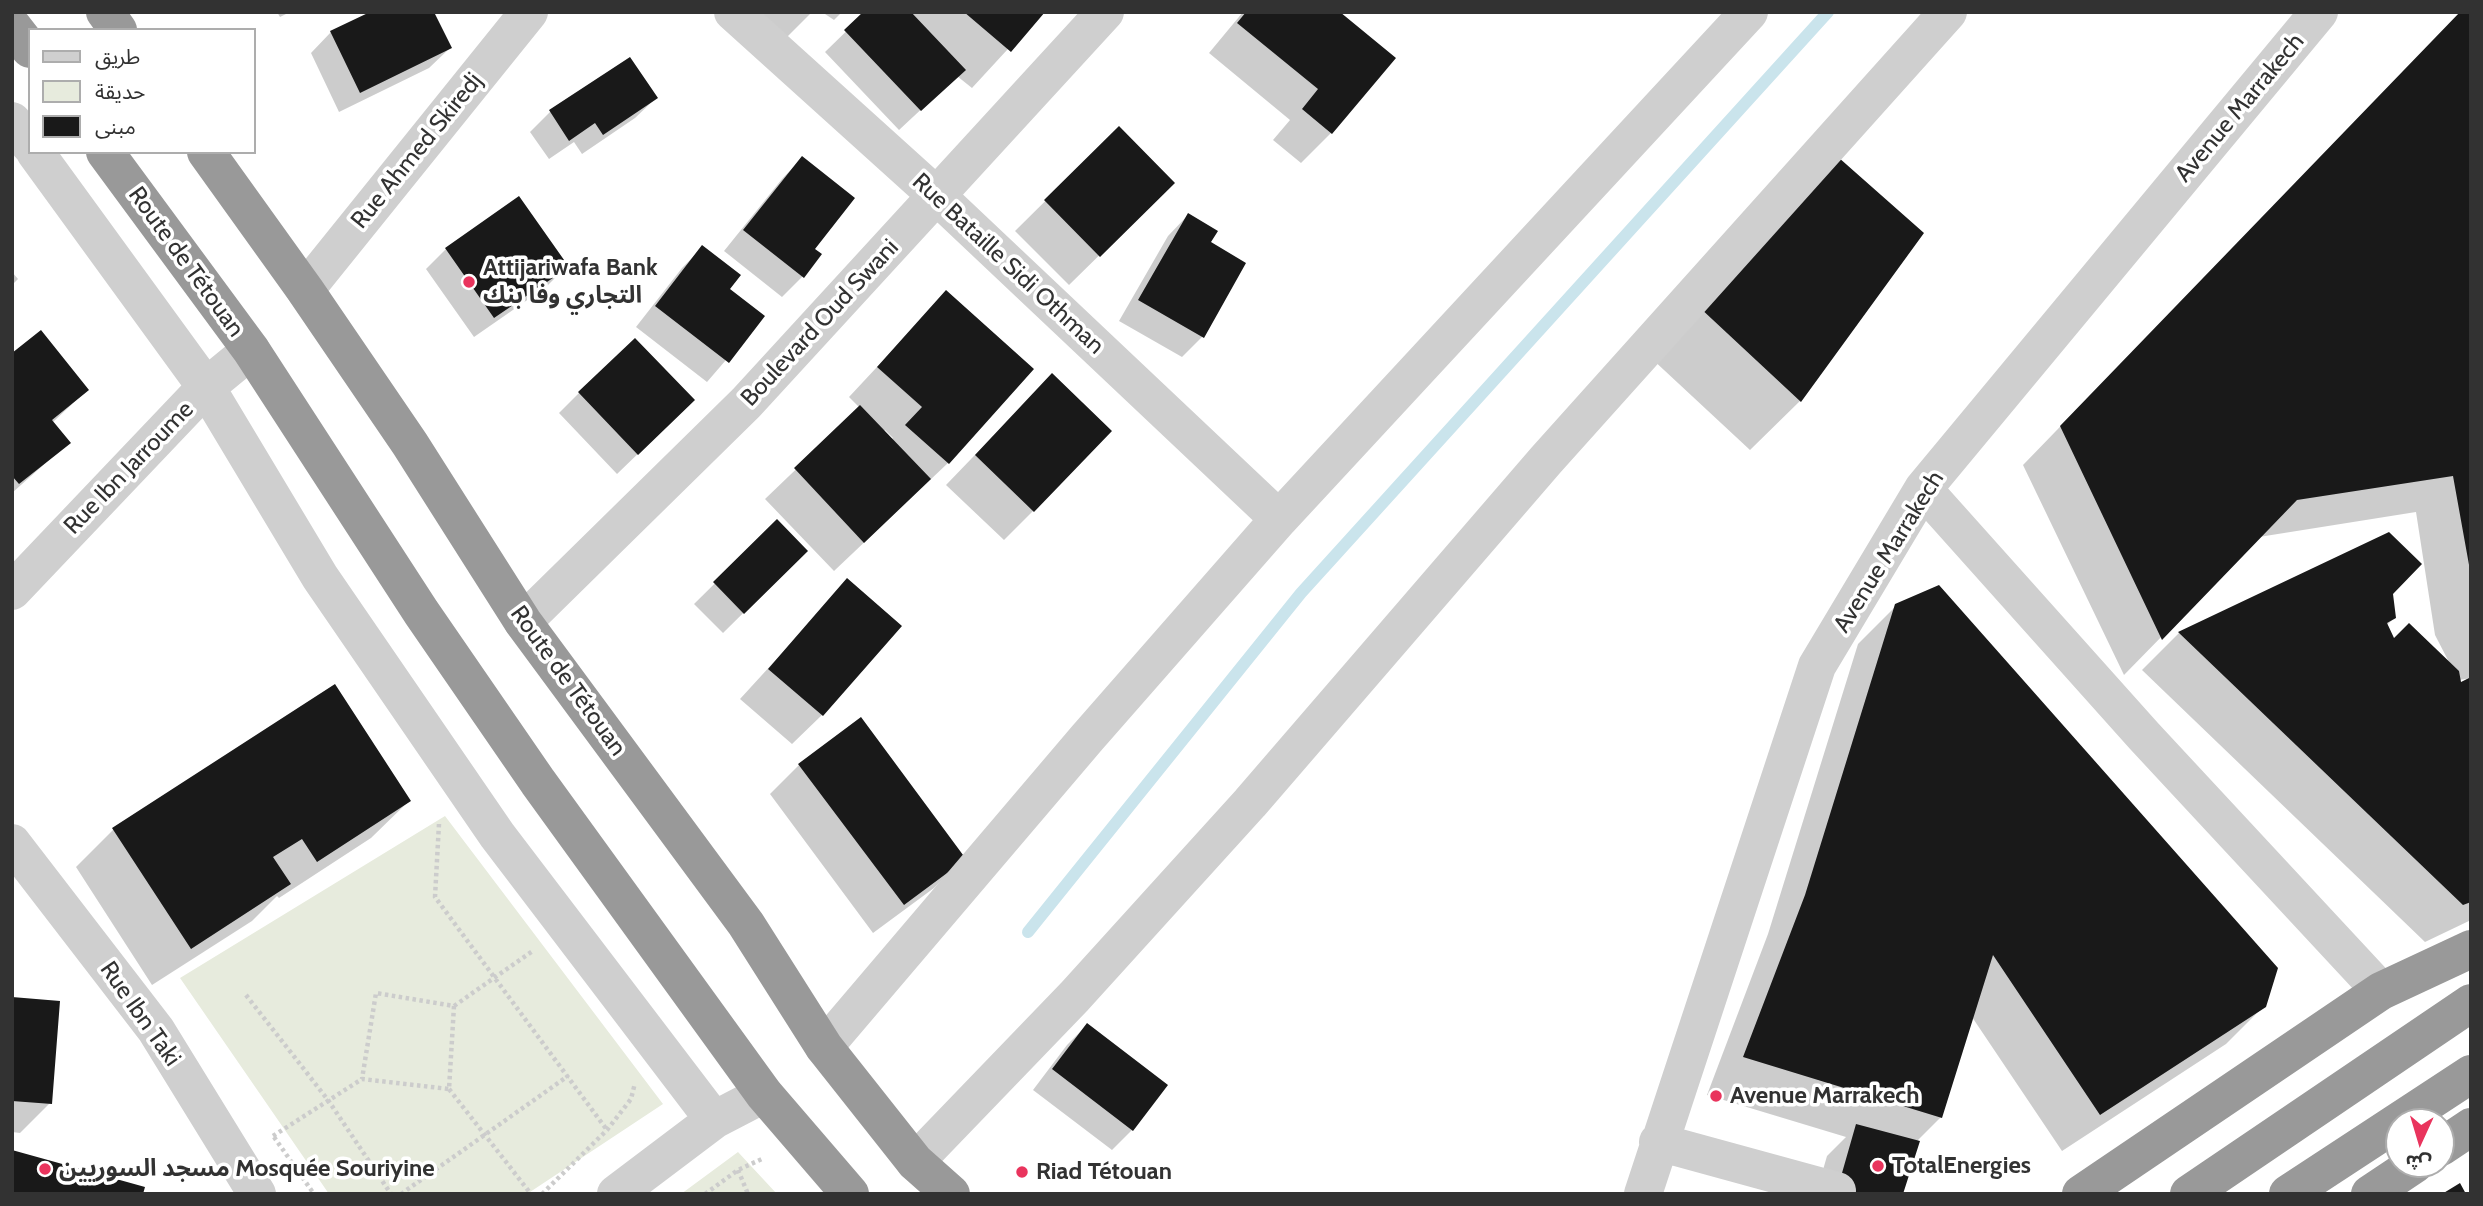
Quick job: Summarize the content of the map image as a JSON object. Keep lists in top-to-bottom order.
{
  "streets": {
    "highway": ["Route de Tétouan"],
    "street": [
      "Avenue Marrakech",
      "Rue Ahmed Skiredj",
      "Rue Bataille Sidi Othman",
      "Boulevard Oud Swani",
      "Rue Ibn Jarroume",
      "Rue Ibn Taki"
    ]
  },
  "crossings": [
    ["Rue Ahmed Skiredj", "Route de Tétouan"],
    ["Route de Tétouan", "Boulevard Oud Swani"],
    ["Route de Tétouan", "Rue Ibn Jarroume"],
    ["Rue Bataille Sidi Othman", "Boulevard Oud Swani"]
  ],
  "places": [
    "Attijariwafa Bank التجاري وفا بنك",
    "Avenue Marrakech",
    "TotalEnergies",
    "مسجد السوريين Mosquée Souriyine",
    "Riad Tétouan"
  ],
  "legend": ["طريق", "حديقة", "مبنى"],
  "north": "bottom"
}
